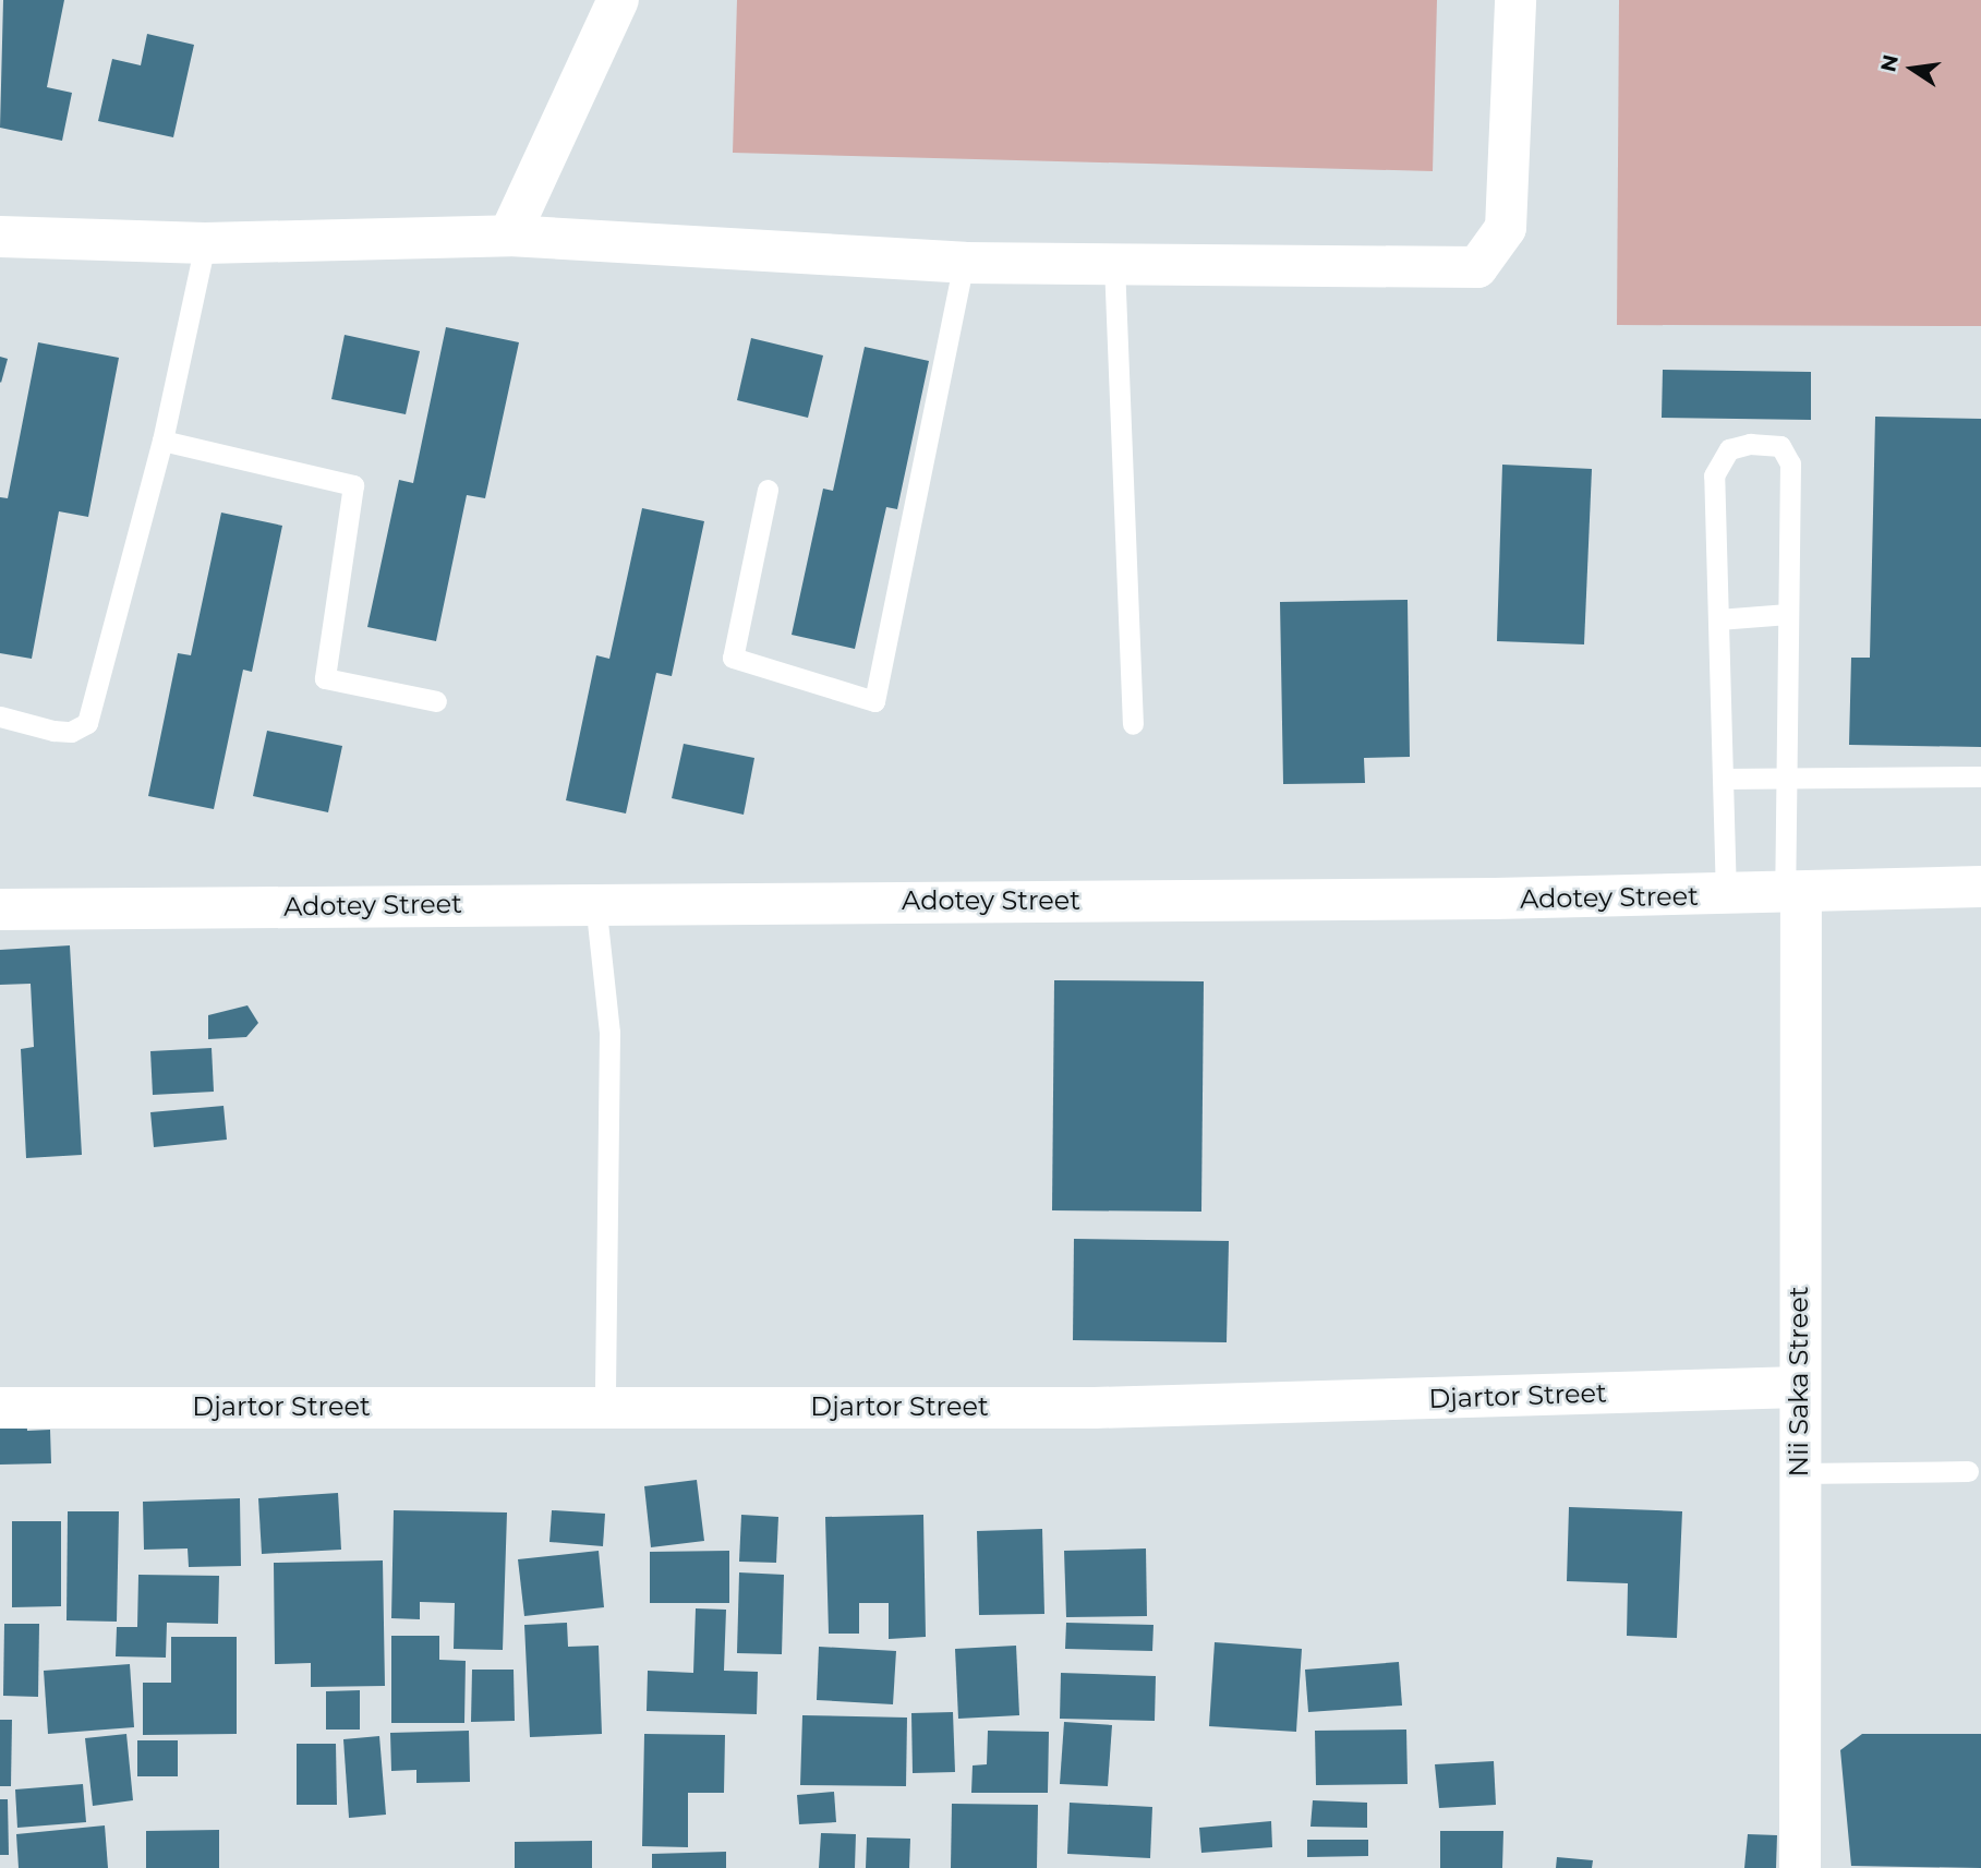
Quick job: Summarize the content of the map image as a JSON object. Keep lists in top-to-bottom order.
{
  "streets": {
    "street": ["Adotey Street", "Nii Saka Street", "Djartor Street"]
  },
  "crossings": [
    ["Adotey Street", "Nii Saka Street"],
    ["Nii Saka Street", "Djartor Street"]
  ],
  "north": "left"
}
